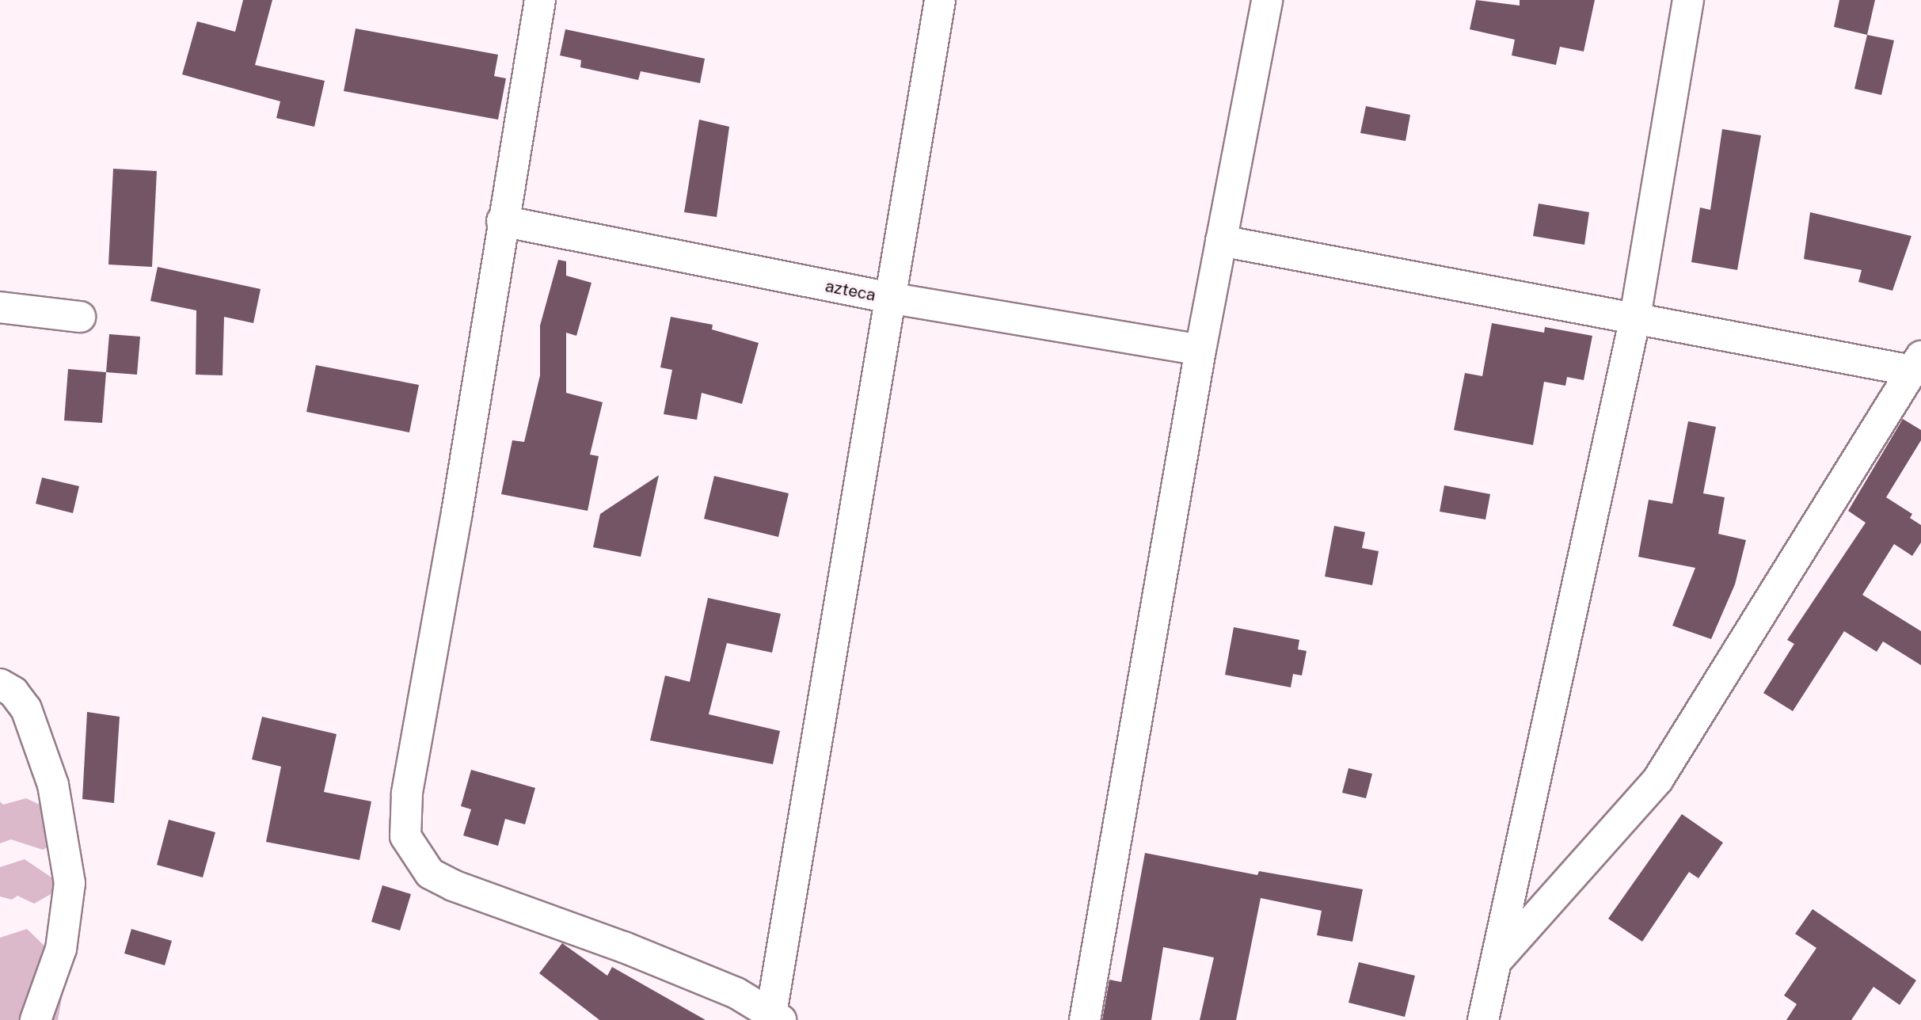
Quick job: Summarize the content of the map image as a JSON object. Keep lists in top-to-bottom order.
{
  "streets": {
    "street": ["azteca"]
  }
}
